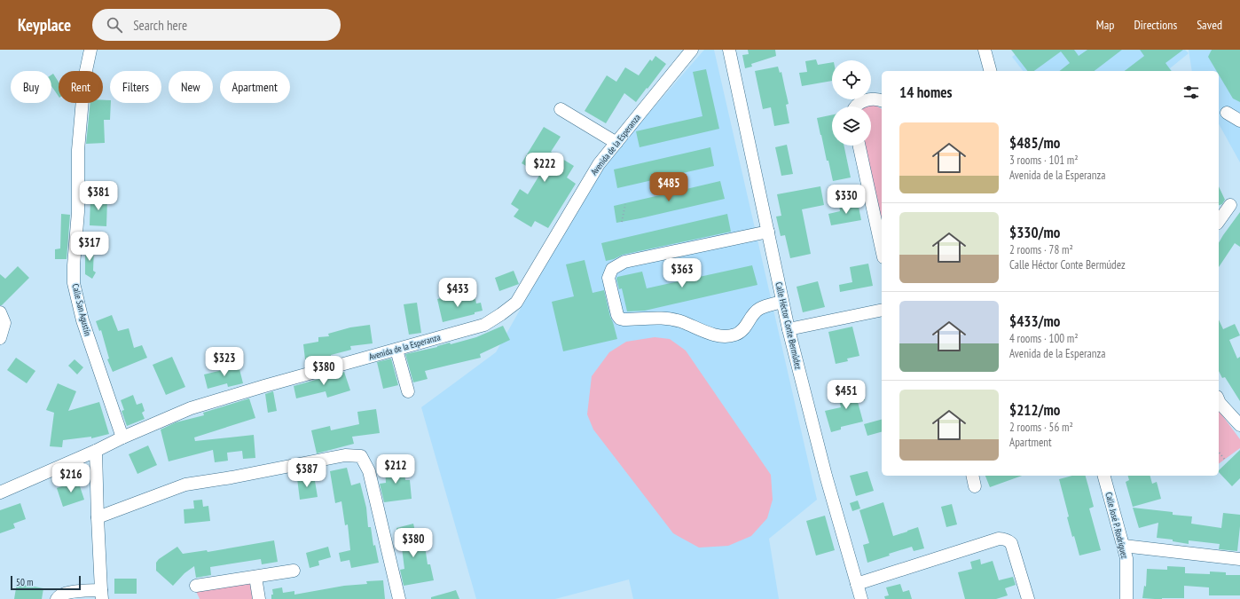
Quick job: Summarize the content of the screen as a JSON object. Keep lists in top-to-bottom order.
{
  "streets": {
    "street": [
      "Avenida de la Esperanza",
      "Calle San Agustín",
      "Calle Héctor Conte Bermúdez",
      "Calle José P. Rodríguez"
    ]
  },
  "crossings": [
    ["Avenida de la Esperanza", "Calle San Agustín"]
  ],
  "scale_bar": "50 m",
  "page": {
    "header": "Keyplace",
    "search": "Search here",
    "nav": ["Map", "Directions", "Saved"],
    "chip": [
      "Buy",
      "Rent",
      "Filters",
      "New",
      "Apartment"
    ],
    "heading": "14 homes",
    "list": [
      {
        "name": "$485/mo",
        "note": "3 rooms · 101 m² · Avenida de la Esperanza"
      },
      {
        "name": "$330/mo",
        "note": "2 rooms · 78 m² · Calle Héctor Conte Bermúdez"
      },
      {
        "name": "$433/mo",
        "note": "4 rooms · 100 m² · Avenida de la Esperanza"
      },
      {
        "name": "$212/mo",
        "note": "2 rooms · 56 m² · Apartment"
      }
    ],
    "price": [
      "$222",
      "$485",
      "$381",
      "$330",
      "$317",
      "$363",
      "$433",
      "$323",
      "$380",
      "$451",
      "$212",
      "$387",
      "$216",
      "$380"
    ],
    "scale": "50 m"
  }
}
